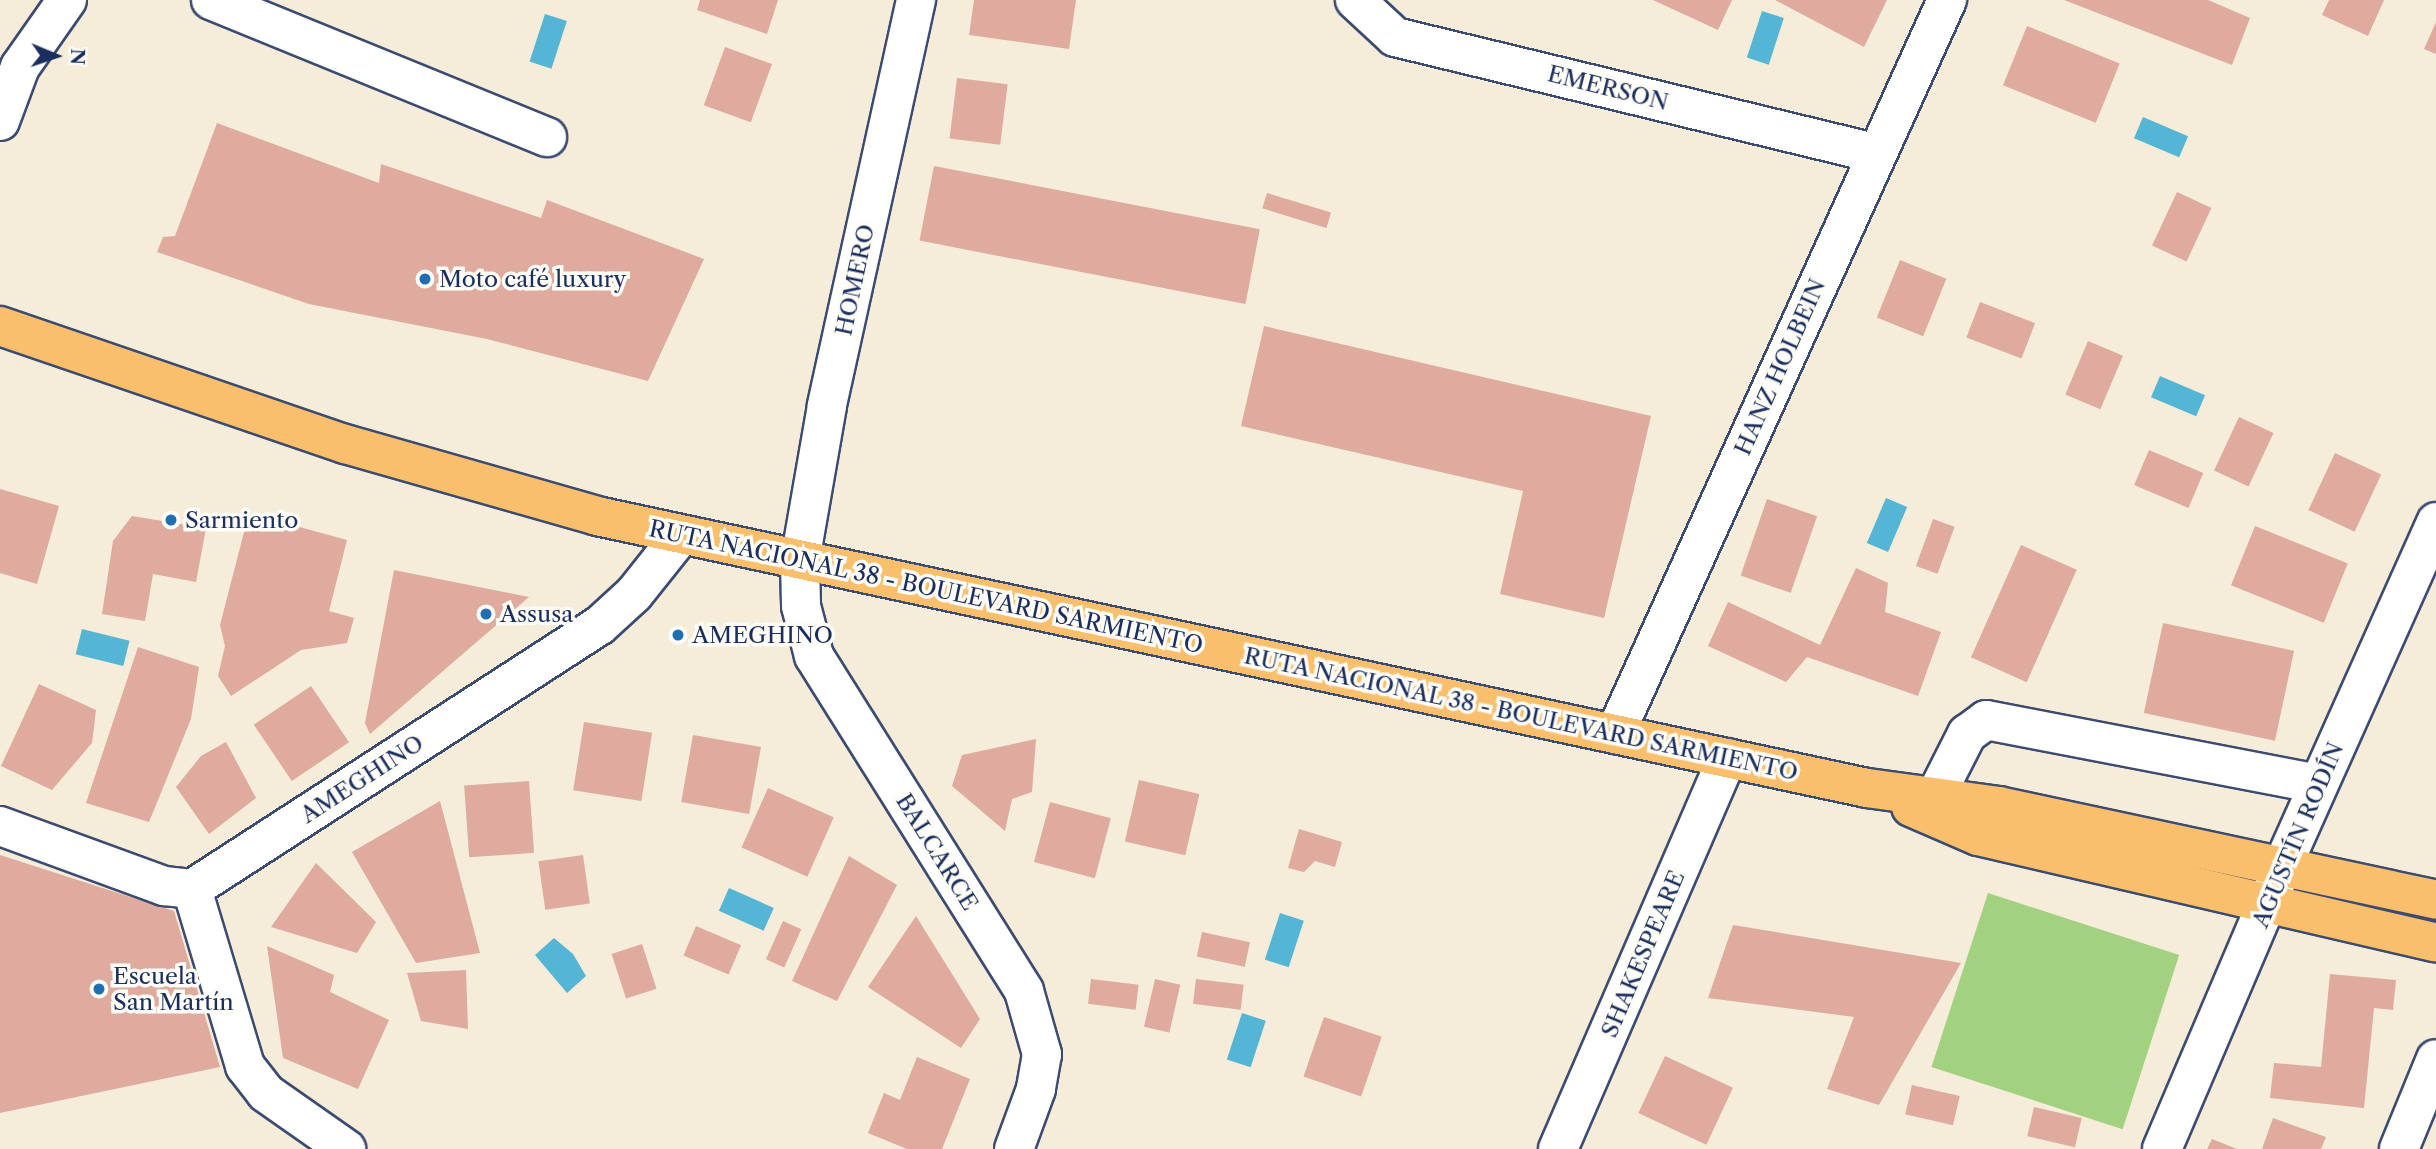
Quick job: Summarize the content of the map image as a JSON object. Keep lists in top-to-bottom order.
{
  "streets": {
    "main road": ["RUTA NACIONAL 38 - BOULEVARD SARMIENTO"],
    "street": [
      "EMERSON",
      "HOMERO",
      "HANZ HOLBEIN",
      "AMEGHINO",
      "AGUSTÍN RODÍN",
      "BALCARCE",
      "SHAKESPEARE"
    ]
  },
  "crossings": [
    ["EMERSON", "HANZ HOLBEIN"],
    ["HOMERO", "RUTA NACIONAL 38 - BOULEVARD SARMIENTO"],
    ["HOMERO", "BALCARCE"],
    ["HANZ HOLBEIN", "RUTA NACIONAL 38 - BOULEVARD SARMIENTO"],
    ["RUTA NACIONAL 38 - BOULEVARD SARMIENTO", "AMEGHINO"],
    ["RUTA NACIONAL 38 - BOULEVARD SARMIENTO", "AGUSTÍN RODÍN"],
    ["RUTA NACIONAL 38 - BOULEVARD SARMIENTO", "BALCARCE"],
    ["RUTA NACIONAL 38 - BOULEVARD SARMIENTO", "SHAKESPEARE"]
  ],
  "places": [
    "Moto café luxury",
    "Sarmiento",
    "Assusa",
    "AMEGHINO",
    "Escuela San Martín"
  ],
  "north": "right"
}
